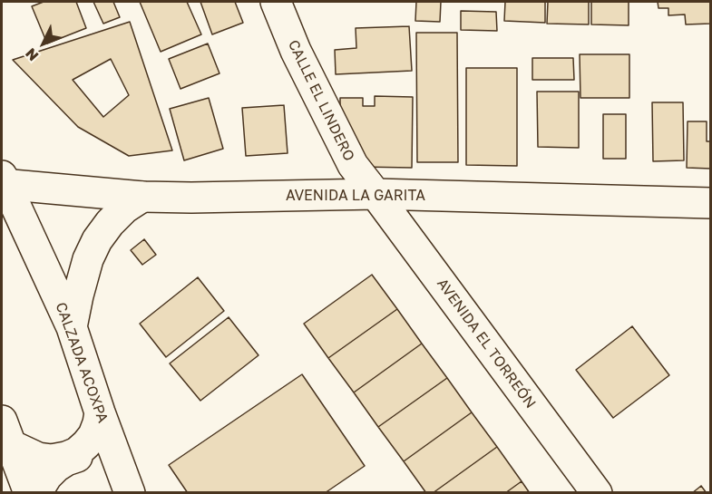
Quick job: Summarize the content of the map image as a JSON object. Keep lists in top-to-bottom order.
{
  "streets": {
    "street": [
      "CALLE EL LINDERO",
      "AVENIDA LA GARITA",
      "AVENIDA EL TORREÓN",
      "CALZADA ACOXPA"
    ]
  },
  "crossings": [
    ["CALLE EL LINDERO", "AVENIDA LA GARITA"],
    ["CALLE EL LINDERO", "AVENIDA EL TORREÓN"],
    ["AVENIDA LA GARITA", "AVENIDA EL TORREÓN"],
    ["AVENIDA LA GARITA", "CALZADA ACOXPA"]
  ],
  "north": "bottom left"
}
